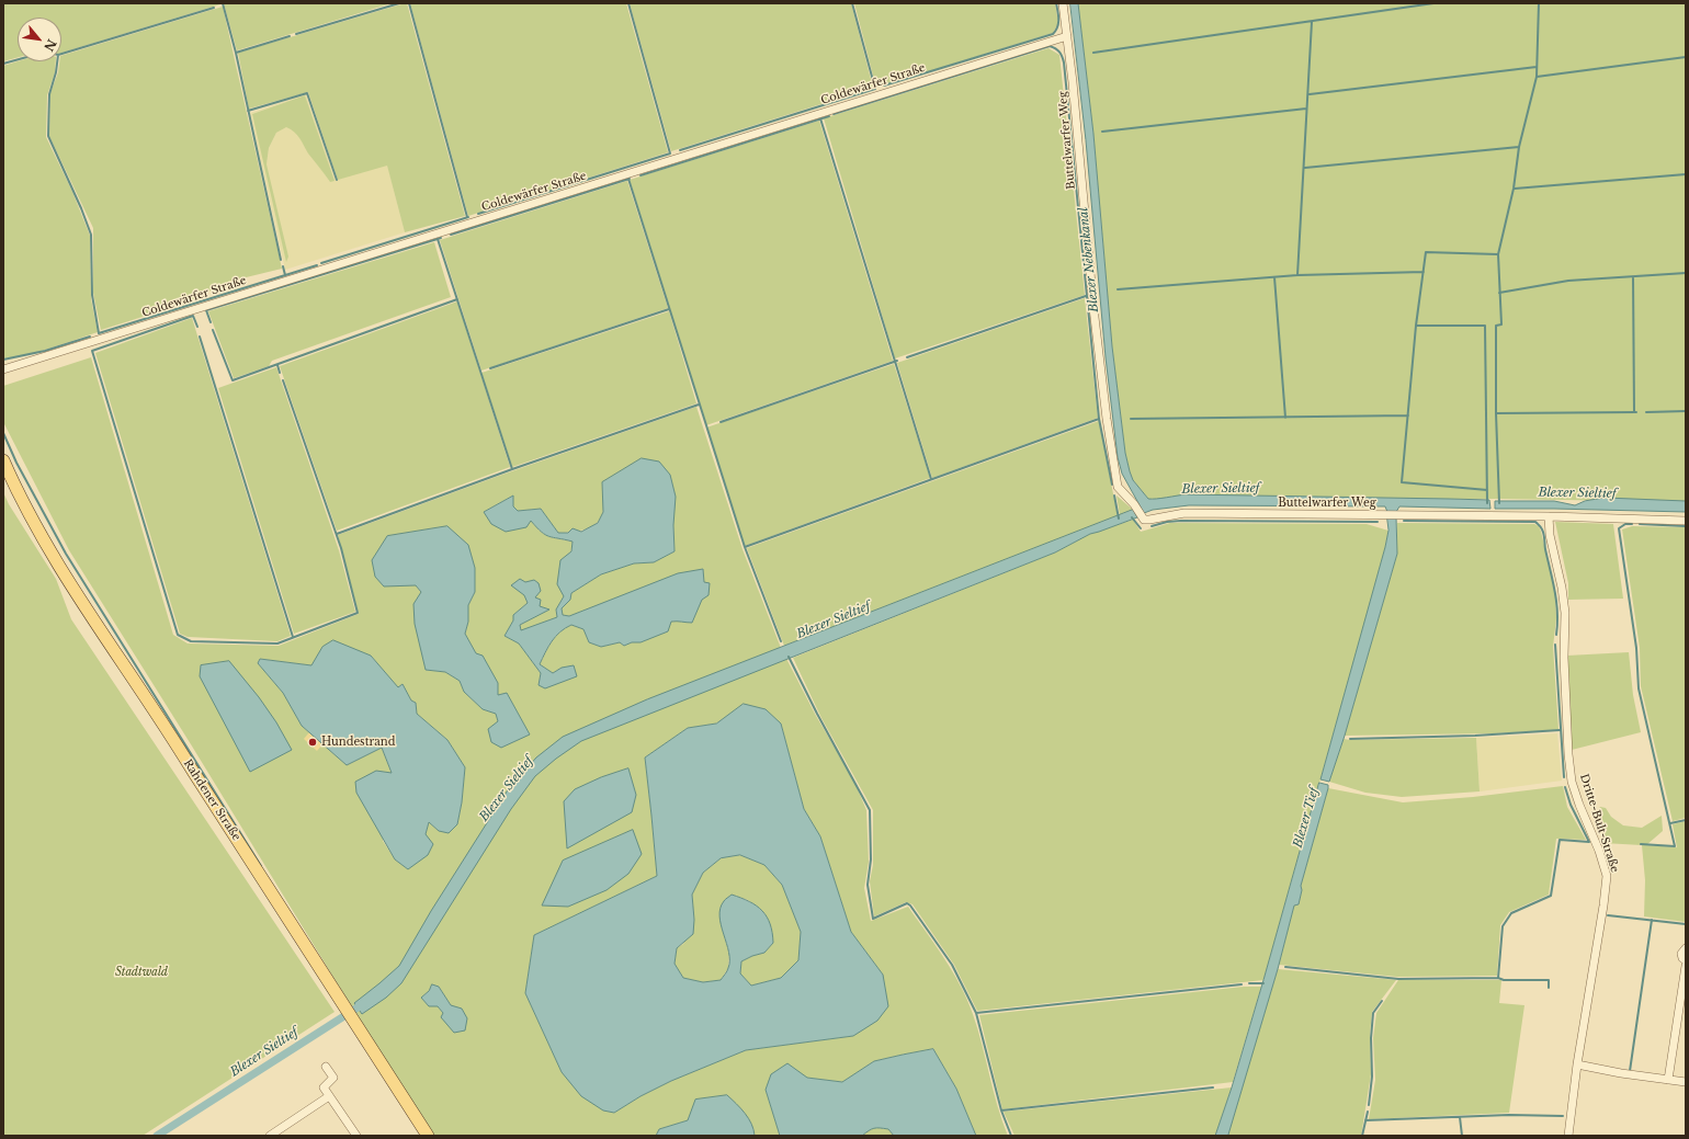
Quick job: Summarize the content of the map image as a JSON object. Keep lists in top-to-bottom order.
{
  "streets": {
    "main road": ["Rahdener Straße"],
    "street": ["Coldewärfer Straße", "Buttelwarfer Weg", "Dritte-Bult-Straße"]
  },
  "crossings": [
    ["Coldewärfer Straße", "Buttelwarfer Weg"],
    ["Buttelwarfer Weg", "Dritte-Bult-Straße"]
  ],
  "water": ["Blexer Nebenkanal", "Blexer Sieltief", "Blexer Tief"],
  "parks": ["Stadtwald"],
  "places": ["Hundestrand"],
  "north": "bottom right"
}
